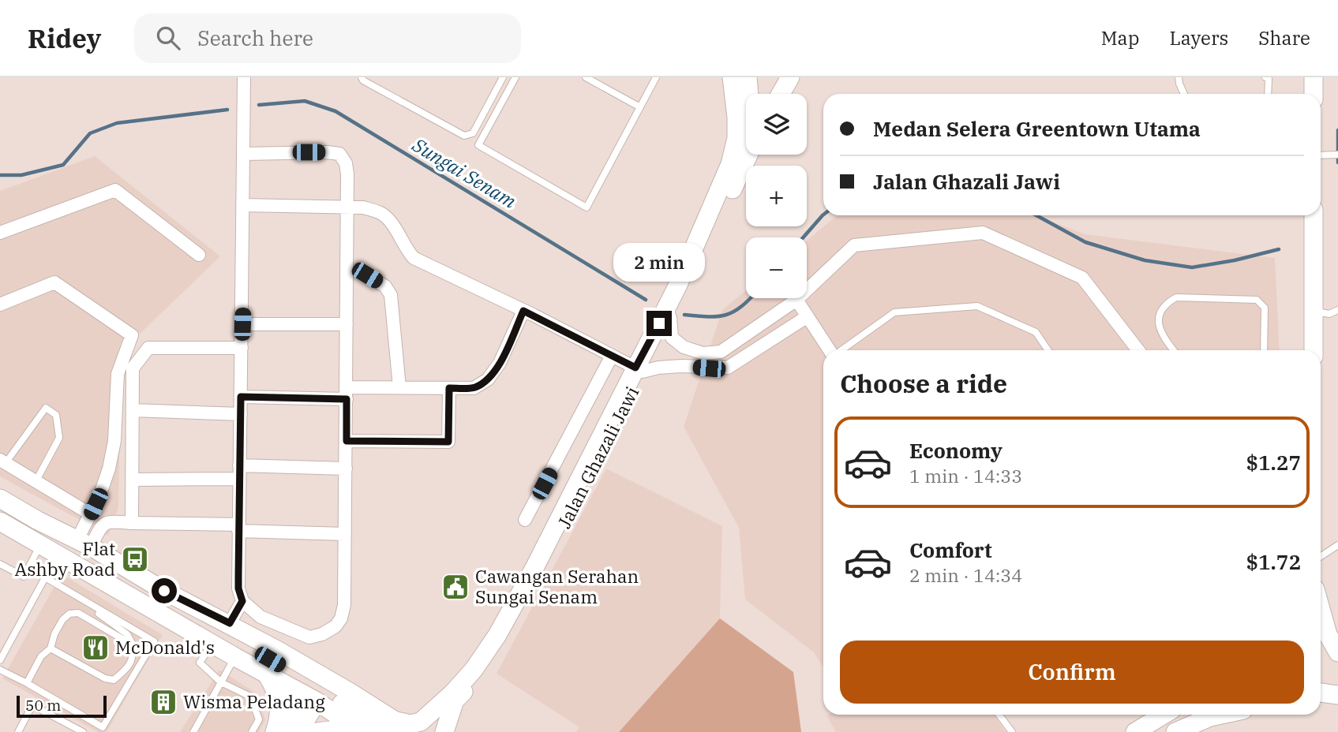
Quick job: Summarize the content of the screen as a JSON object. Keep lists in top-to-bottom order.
{
  "streets": {
    "street": ["Jalan Ghazali Jawi"]
  },
  "water": ["Sungai Senam"],
  "places": {
    "bus stop": ["Flat Ashby Road"],
    "public building": ["Cawangan Serahan Sungai Senam"],
    "restaurant": ["McDonald's"],
    "building": ["Wisma Peladang"]
  },
  "scale_bar": "50 m",
  "page": {
    "header": "Ridey",
    "search": "Search here",
    "nav": ["Map", "Layers", "Share"],
    "map_buttons": ["+", "−"],
    "banner": ["Medan Selera Greentown Utama", "Jalan Ghazali Jawi"],
    "bubble": "2 min",
    "heading": "Choose a ride",
    "list": [
      {
        "name": "Economy",
        "note": "1 min · 14:33",
        "value": "$1.27"
      },
      {
        "name": "Comfort",
        "note": "2 min · 14:34",
        "value": "$1.72"
      }
    ],
    "buttons": "Confirm",
    "scale": "50 m"
  }
}
